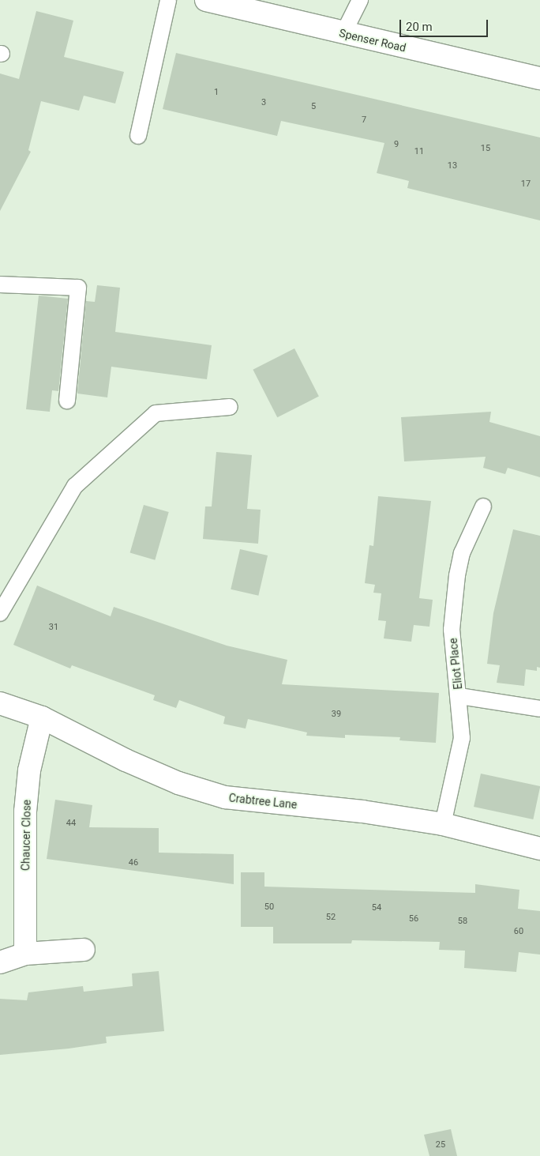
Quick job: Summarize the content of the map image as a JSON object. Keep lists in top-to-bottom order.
{
  "streets": {
    "street": ["Spenser Road", "Crabtree Lane", "Chaucer Close"],
    "lane": ["Eliot Place"]
  },
  "crossings": [
    ["Eliot Place", "Crabtree Lane"],
    ["Crabtree Lane", "Chaucer Close"]
  ],
  "house_numbers": [
    "1",
    "3",
    "5",
    "7",
    "9",
    "15",
    "11",
    "13",
    "17",
    "31",
    "39",
    "44",
    "46",
    "50",
    "54",
    "52",
    "56",
    "58",
    "60",
    "25"
  ],
  "scale_bar": "20 m"
}
